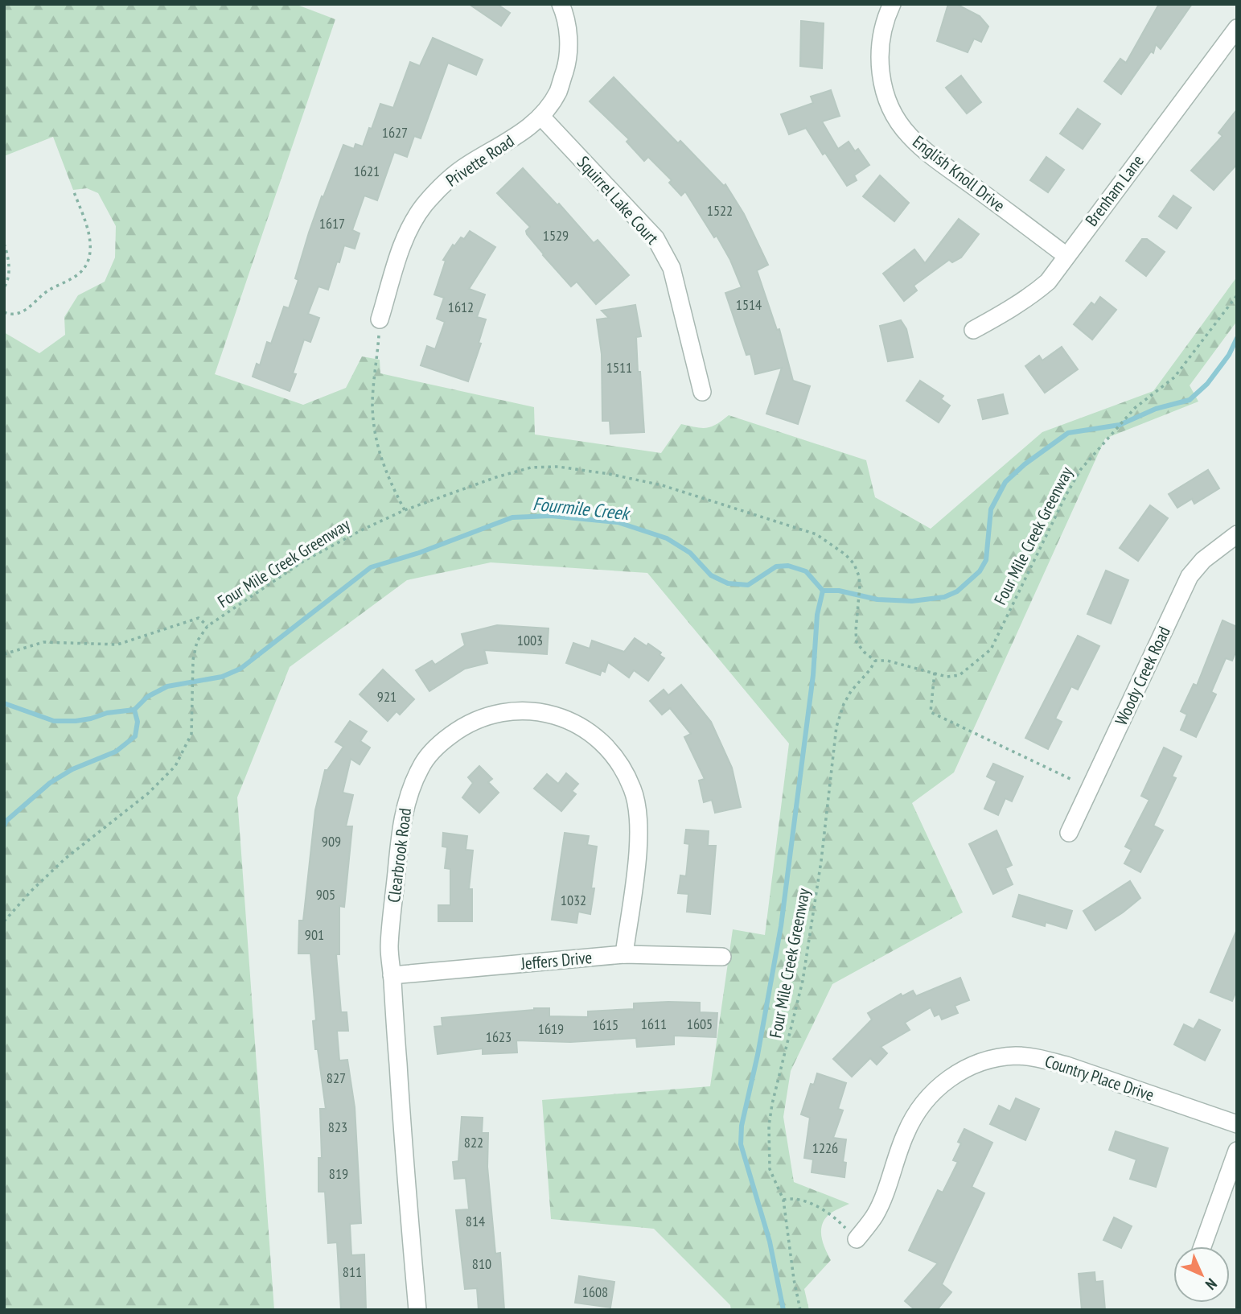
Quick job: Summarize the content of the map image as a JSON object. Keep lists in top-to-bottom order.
{
  "streets": {
    "street": [
      "Privette Road",
      "English Knoll Drive",
      "Brenham Lane",
      "Squirrel Lake Court",
      "Woody Creek Road",
      "Clearbrook Road",
      "Jeffers Drive",
      "Country Place Drive"
    ],
    "path": ["Four Mile Creek Greenway"]
  },
  "crossings": [
    ["Privette Road", "Squirrel Lake Court"],
    ["English Knoll Drive", "Brenham Lane"],
    ["Clearbrook Road", "Jeffers Drive"]
  ],
  "water": ["Fourmile Creek"],
  "house_numbers": [
    "1627",
    "1621",
    "1522",
    "1617",
    "1529",
    "1514",
    "1612",
    "1511",
    "1003",
    "921",
    "909",
    "905",
    "1032",
    "901",
    "1611",
    "1605",
    "1615",
    "1619",
    "1623",
    "827",
    "823",
    "822",
    "1226",
    "819",
    "814",
    "810",
    "811",
    "1608"
  ],
  "north": "bottom right"
}
